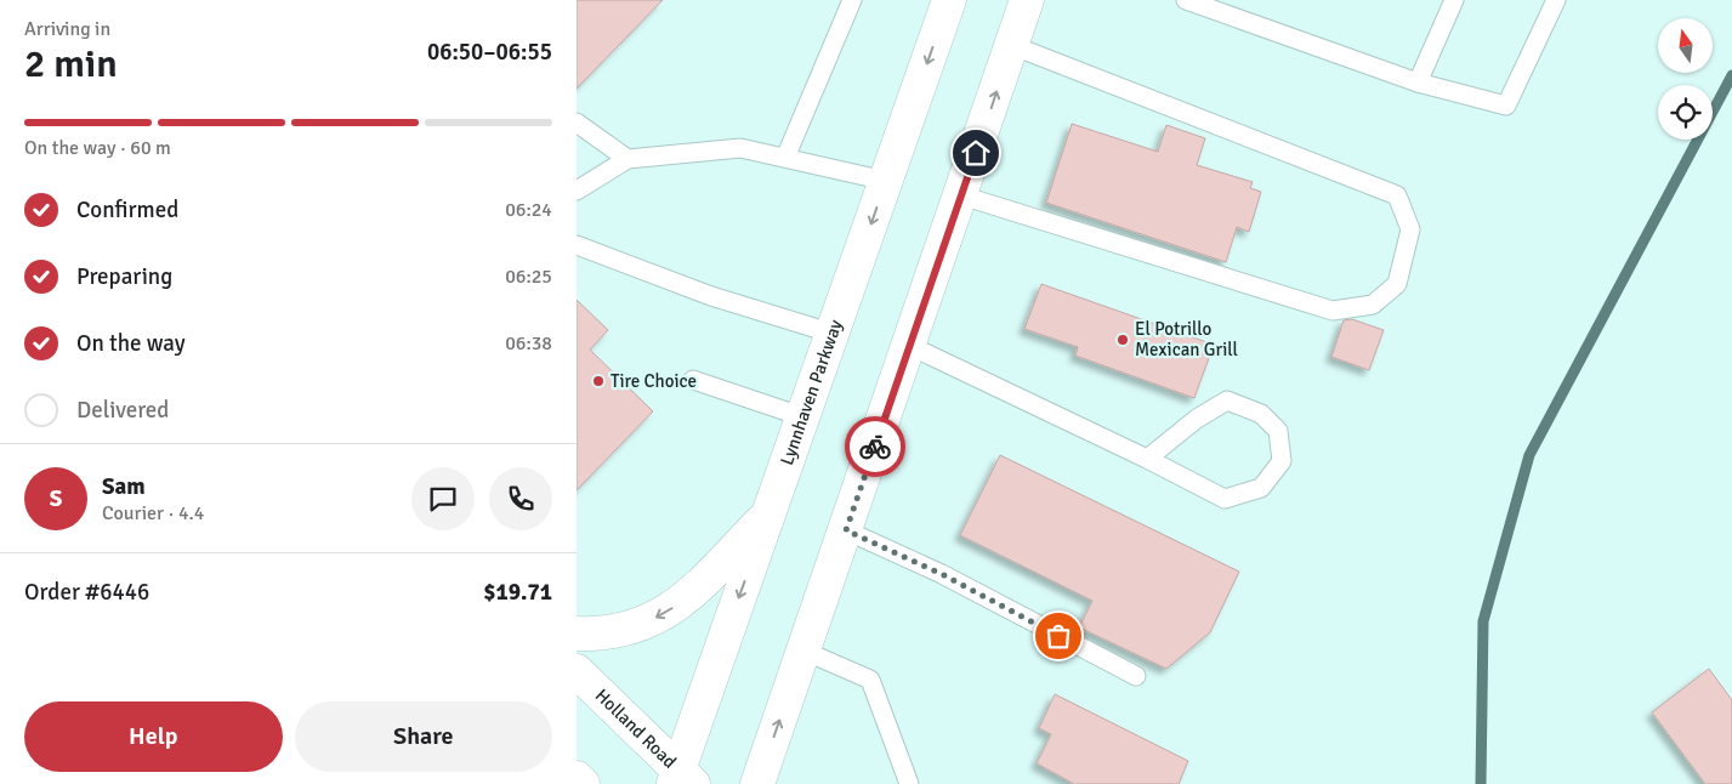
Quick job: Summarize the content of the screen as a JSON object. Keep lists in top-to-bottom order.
{
  "streets": {
    "main road": ["Lynnhaven Parkway", "Holland Road"]
  },
  "crossings": [
    ["Lynnhaven Parkway", "Holland Road"]
  ],
  "places": ["El Potrillo Mexican Grill", "Tire Choice"],
  "north": "top",
  "page": {
    "heading": ["2 min", "Arriving in", "06:50–06:55"],
    "panel": [
      "Sam",
      "Courier · 4.4",
      "Order #6446",
      "$19.71"
    ],
    "bar": "On the way · 60 m",
    "list": [
      ["Confirmed", "06:24"],
      ["Preparing", "06:25"],
      ["On the way", "06:38"],
      "Delivered"
    ],
    "round": "S",
    "buttons": ["Help", "Share"]
  }
}
